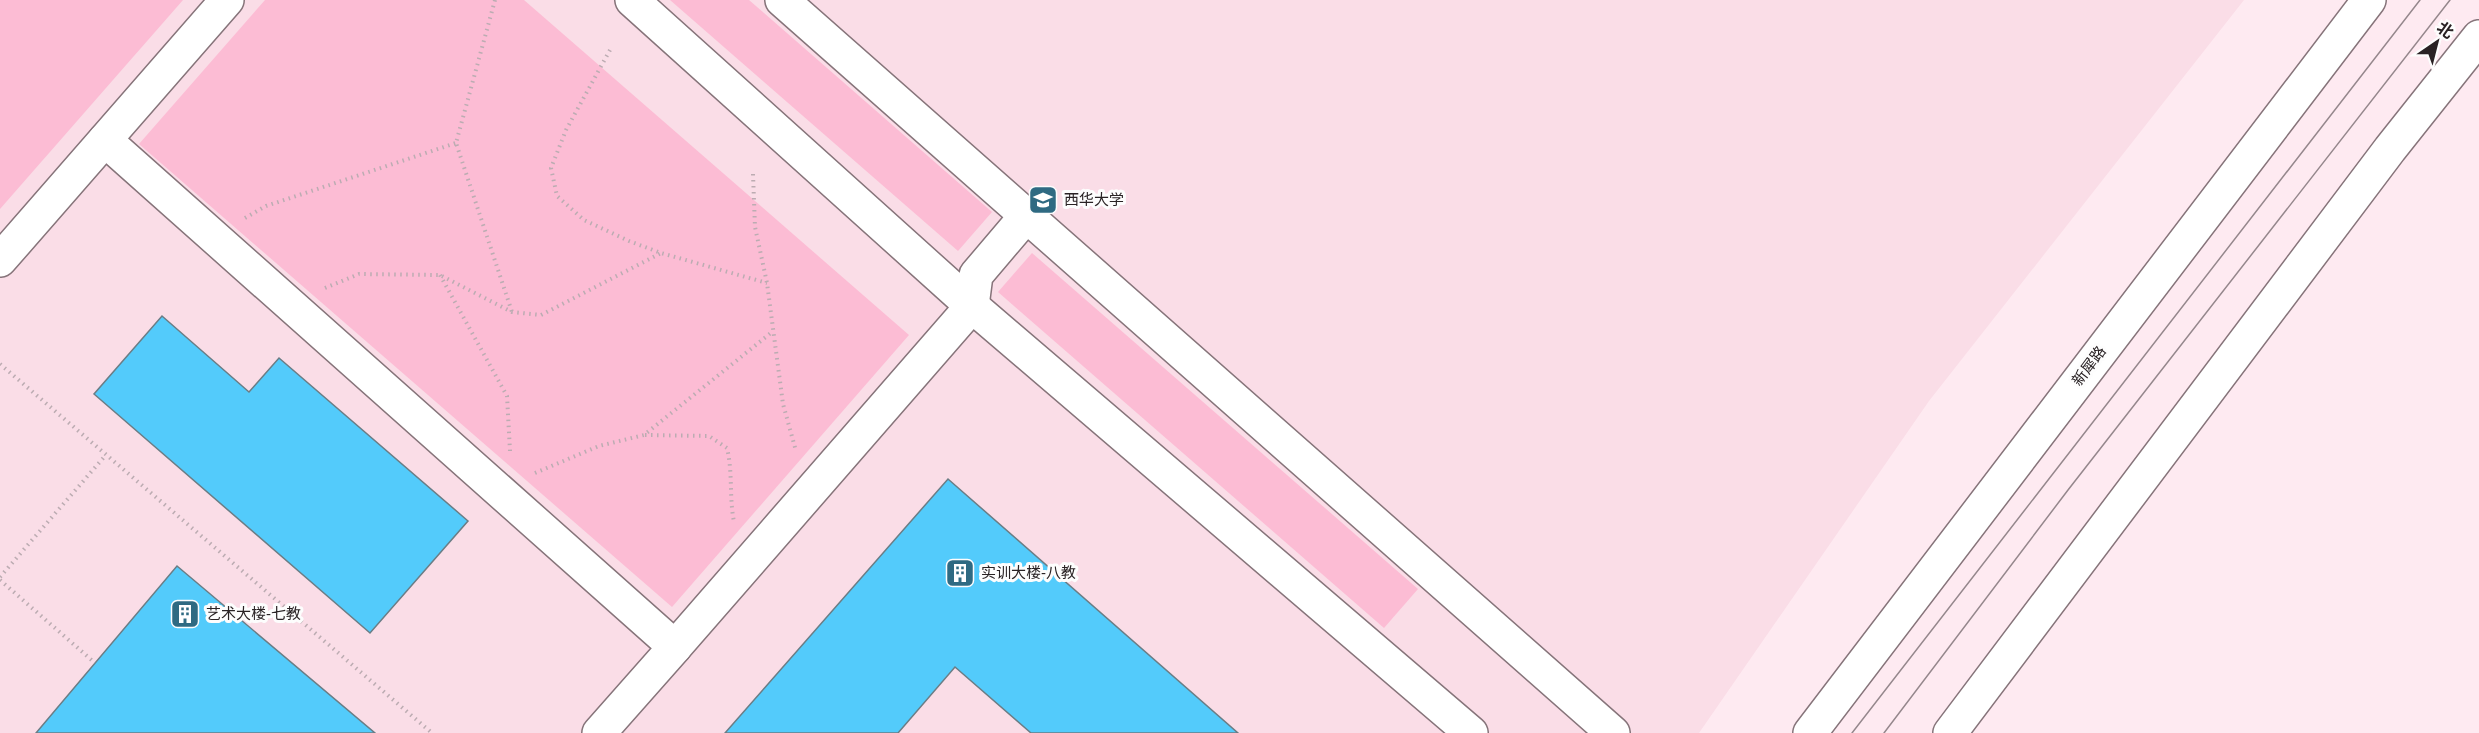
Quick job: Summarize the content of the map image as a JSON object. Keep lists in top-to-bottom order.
{
  "streets": {
    "street": ["新犀路"]
  },
  "places": {
    "school or university": ["西华大学"],
    "building": ["实训大楼-八教", "艺术大楼-七教"]
  },
  "north": "top right"
}
